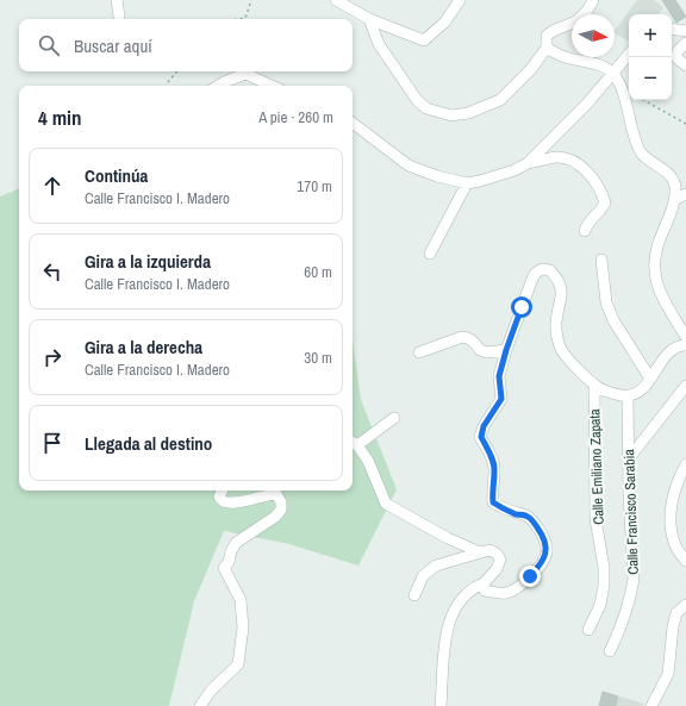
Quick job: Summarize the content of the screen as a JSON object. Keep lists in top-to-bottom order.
{
  "streets": {
    "street": ["Calle Emiliano Zapata", "Calle Francisco Sarabia"]
  },
  "north": "right",
  "page": {
    "map_buttons": ["+", "−"],
    "search": "Buscar aquí",
    "heading": ["4 min", "A pie · 260 m"],
    "list": [
      ["Continúa", "Calle Francisco I. Madero", "170 m"],
      ["Gira a la izquierda", "Calle Francisco I. Madero", "60 m"],
      ["Gira a la derecha", "Calle Francisco I. Madero", "30 m"],
      "Llegada al destino"
    ]
  }
}
